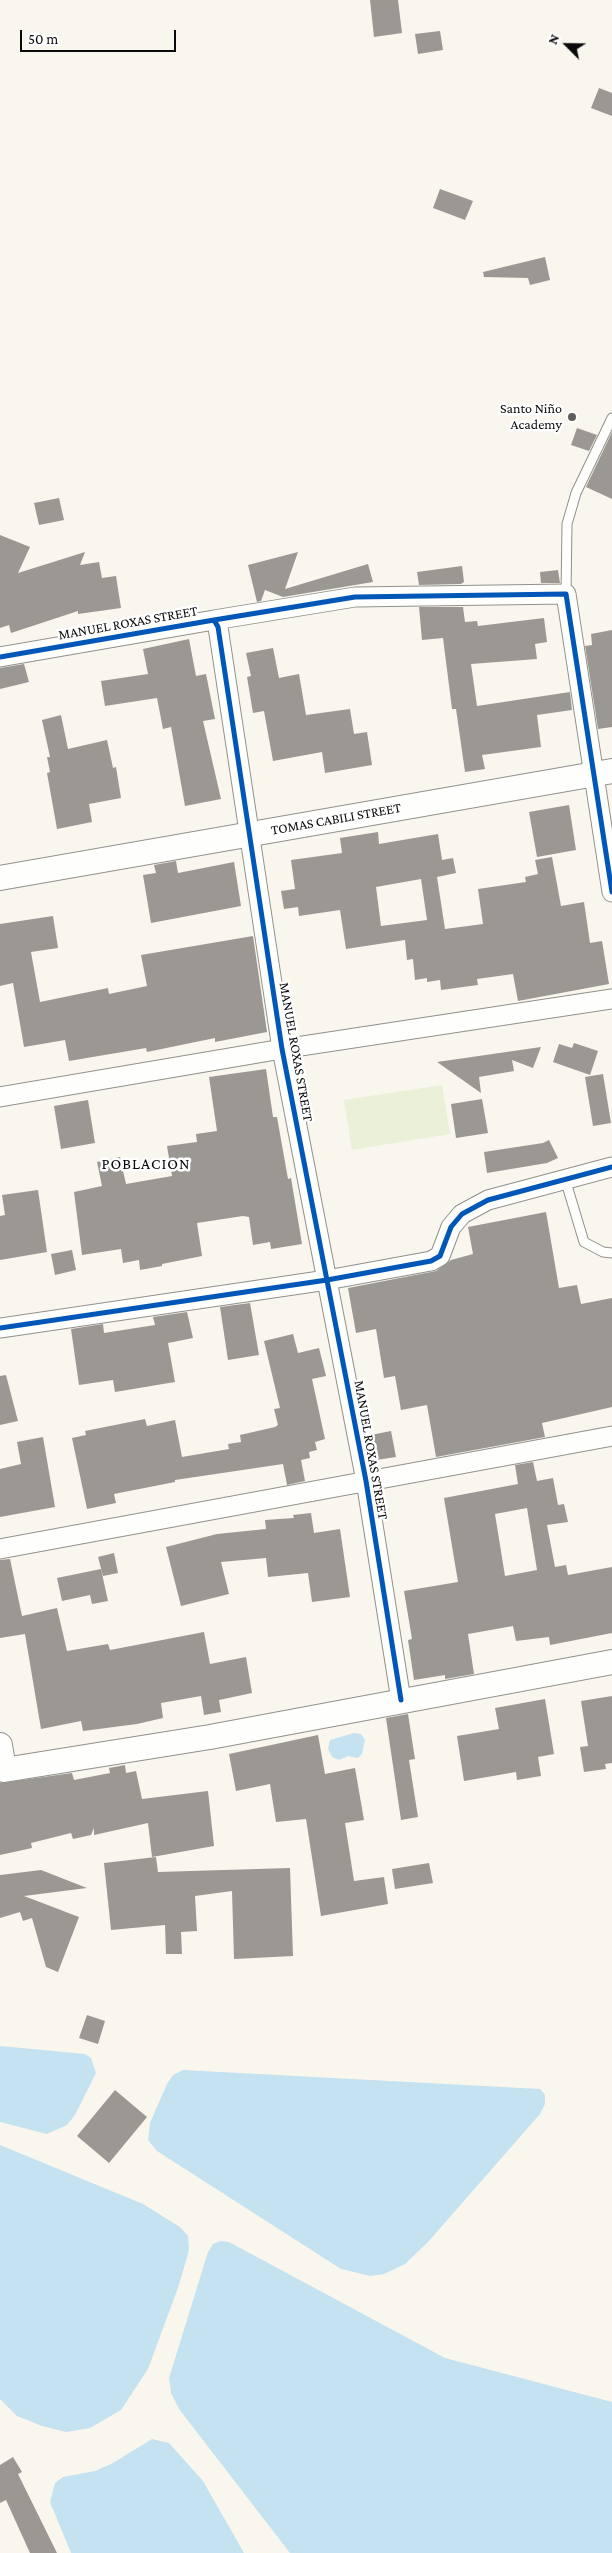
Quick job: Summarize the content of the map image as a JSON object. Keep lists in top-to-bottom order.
{
  "streets": {
    "street": ["MANUEL ROXAS STREET", "TOMAS CABILI STREET"]
  },
  "crossings": [
    ["MANUEL ROXAS STREET", "TOMAS CABILI STREET"]
  ],
  "districts": ["POBLACION"],
  "places": ["Santo Niño Academy"],
  "scale_bar": "50 m",
  "north": "top left"
}
